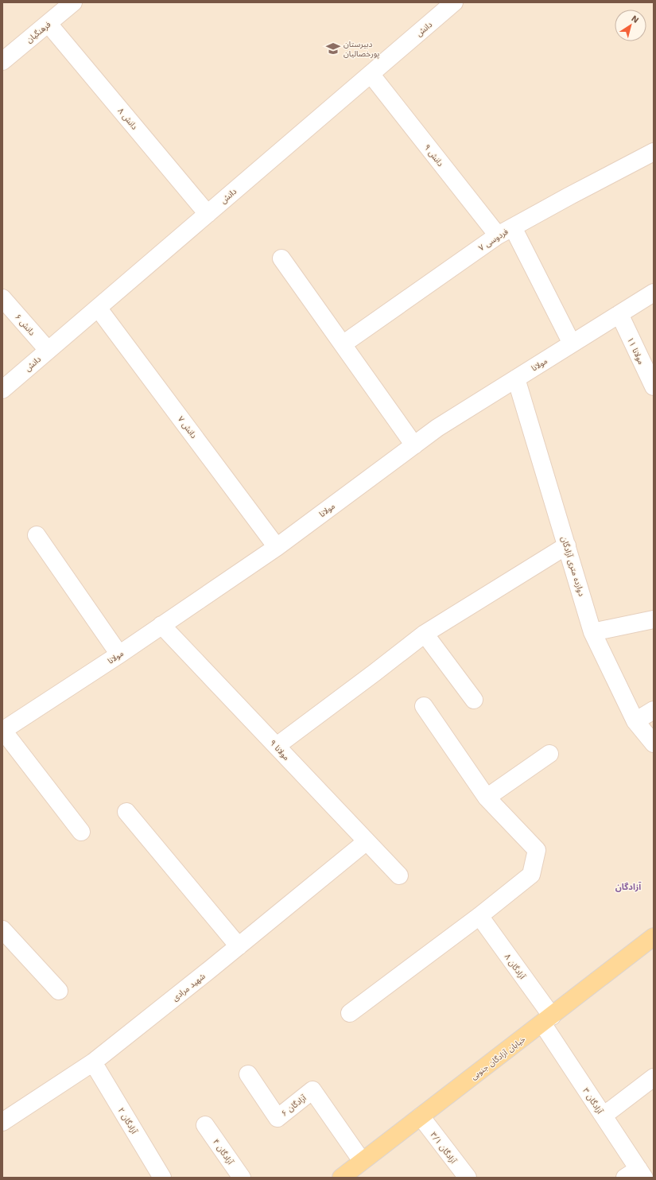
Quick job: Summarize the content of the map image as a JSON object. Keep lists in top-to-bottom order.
{
  "streets": {
    "main road": ["خیابان آزادگان جنوبی"],
    "street": [
      "دانش",
      "فرهنگیان",
      "دانش ۸",
      "دانش ۹",
      "فردوسی ۷",
      "دانش ۶",
      "مولانا ۱۱",
      "مولانا",
      "دانش ۷",
      "دوازده متری آزادگان",
      "مولانا ۹",
      "آزادگان ۸",
      "شهید مرادی",
      "آزادگان ۳",
      "آزادگان ۶",
      "آزادگان ۲",
      "آزادگان ۳/۱",
      "آزادگان ۴"
    ]
  },
  "crossings": [
    ["دانش", "دانش ۸"],
    ["دانش", "دانش ۹"],
    ["دانش", "دانش ۶"],
    ["دانش", "دانش ۷"],
    ["فرهنگیان", "دانش ۸"],
    ["دانش ۹", "فردوسی ۷"],
    ["مولانا ۱۱", "مولانا"],
    ["مولانا", "دانش ۷"],
    ["مولانا", "دوازده متری آزادگان"],
    ["مولانا", "مولانا ۹"],
    ["مولانا ۹", "شهید مرادی"],
    ["آزادگان ۸", "خیابان آزادگان جنوبی"],
    ["آزادگان ۸", "آزادگان ۳"],
    ["شهید مرادی", "آزادگان ۲"],
    ["خیابان آزادگان جنوبی", "آزادگان ۳"],
    ["خیابان آزادگان جنوبی", "آزادگان ۶"],
    ["خیابان آزادگان جنوبی", "آزادگان ۳/۱"]
  ],
  "districts": ["آزادگان"],
  "places": {
    "school or university": ["دبیرستان پورخصالیان"]
  },
  "north": "top right"
}
